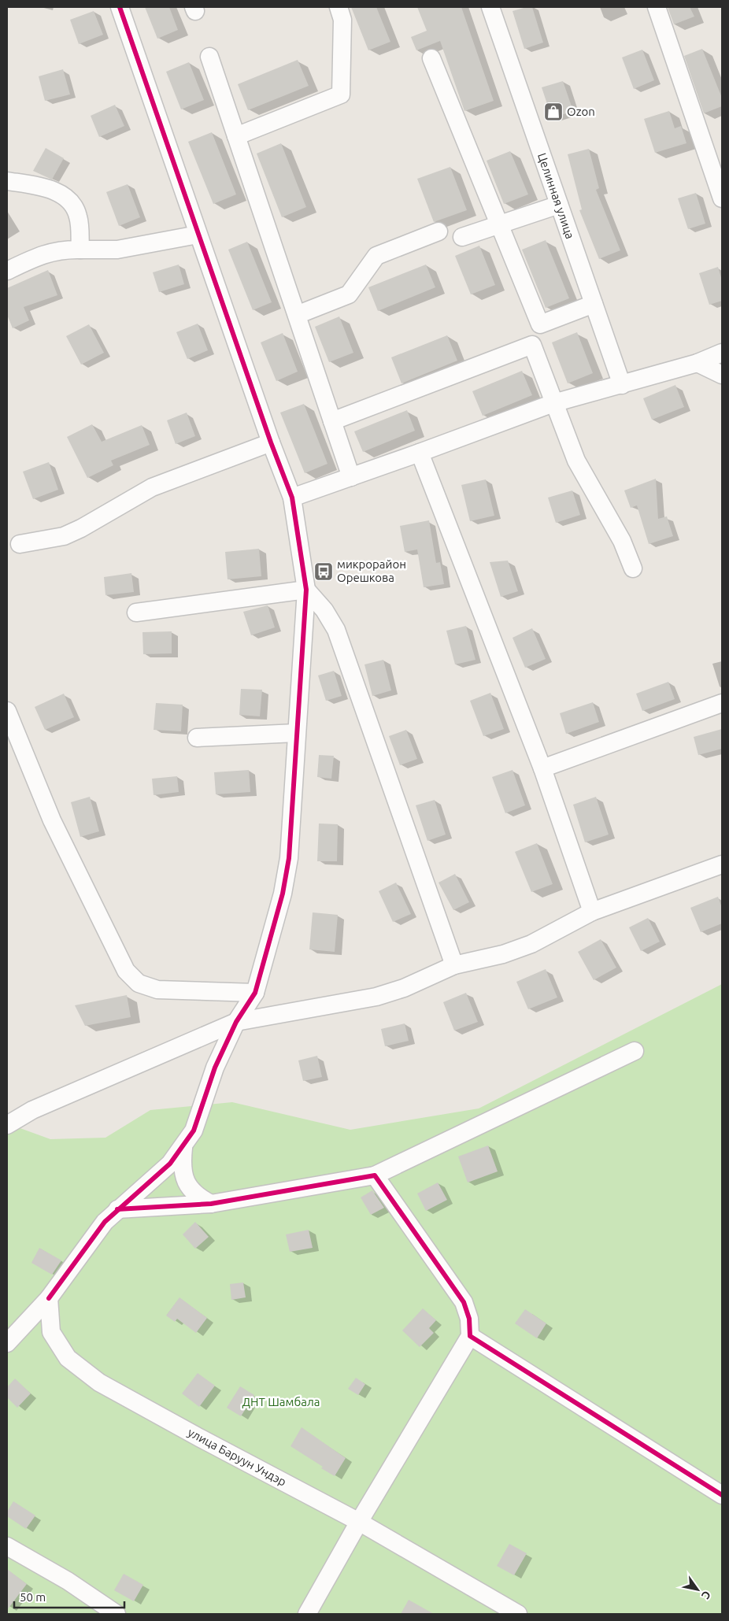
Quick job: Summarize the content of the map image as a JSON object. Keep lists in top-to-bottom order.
{
  "streets": {
    "street": ["Целинная улица", "улица Баруун Ундэр"]
  },
  "parks": ["ДНТ Шамбала"],
  "places": {
    "shop": ["Ozon"],
    "bus stop": ["микрорайон Орешкова"]
  },
  "scale_bar": "50 m",
  "north": "bottom right"
}
